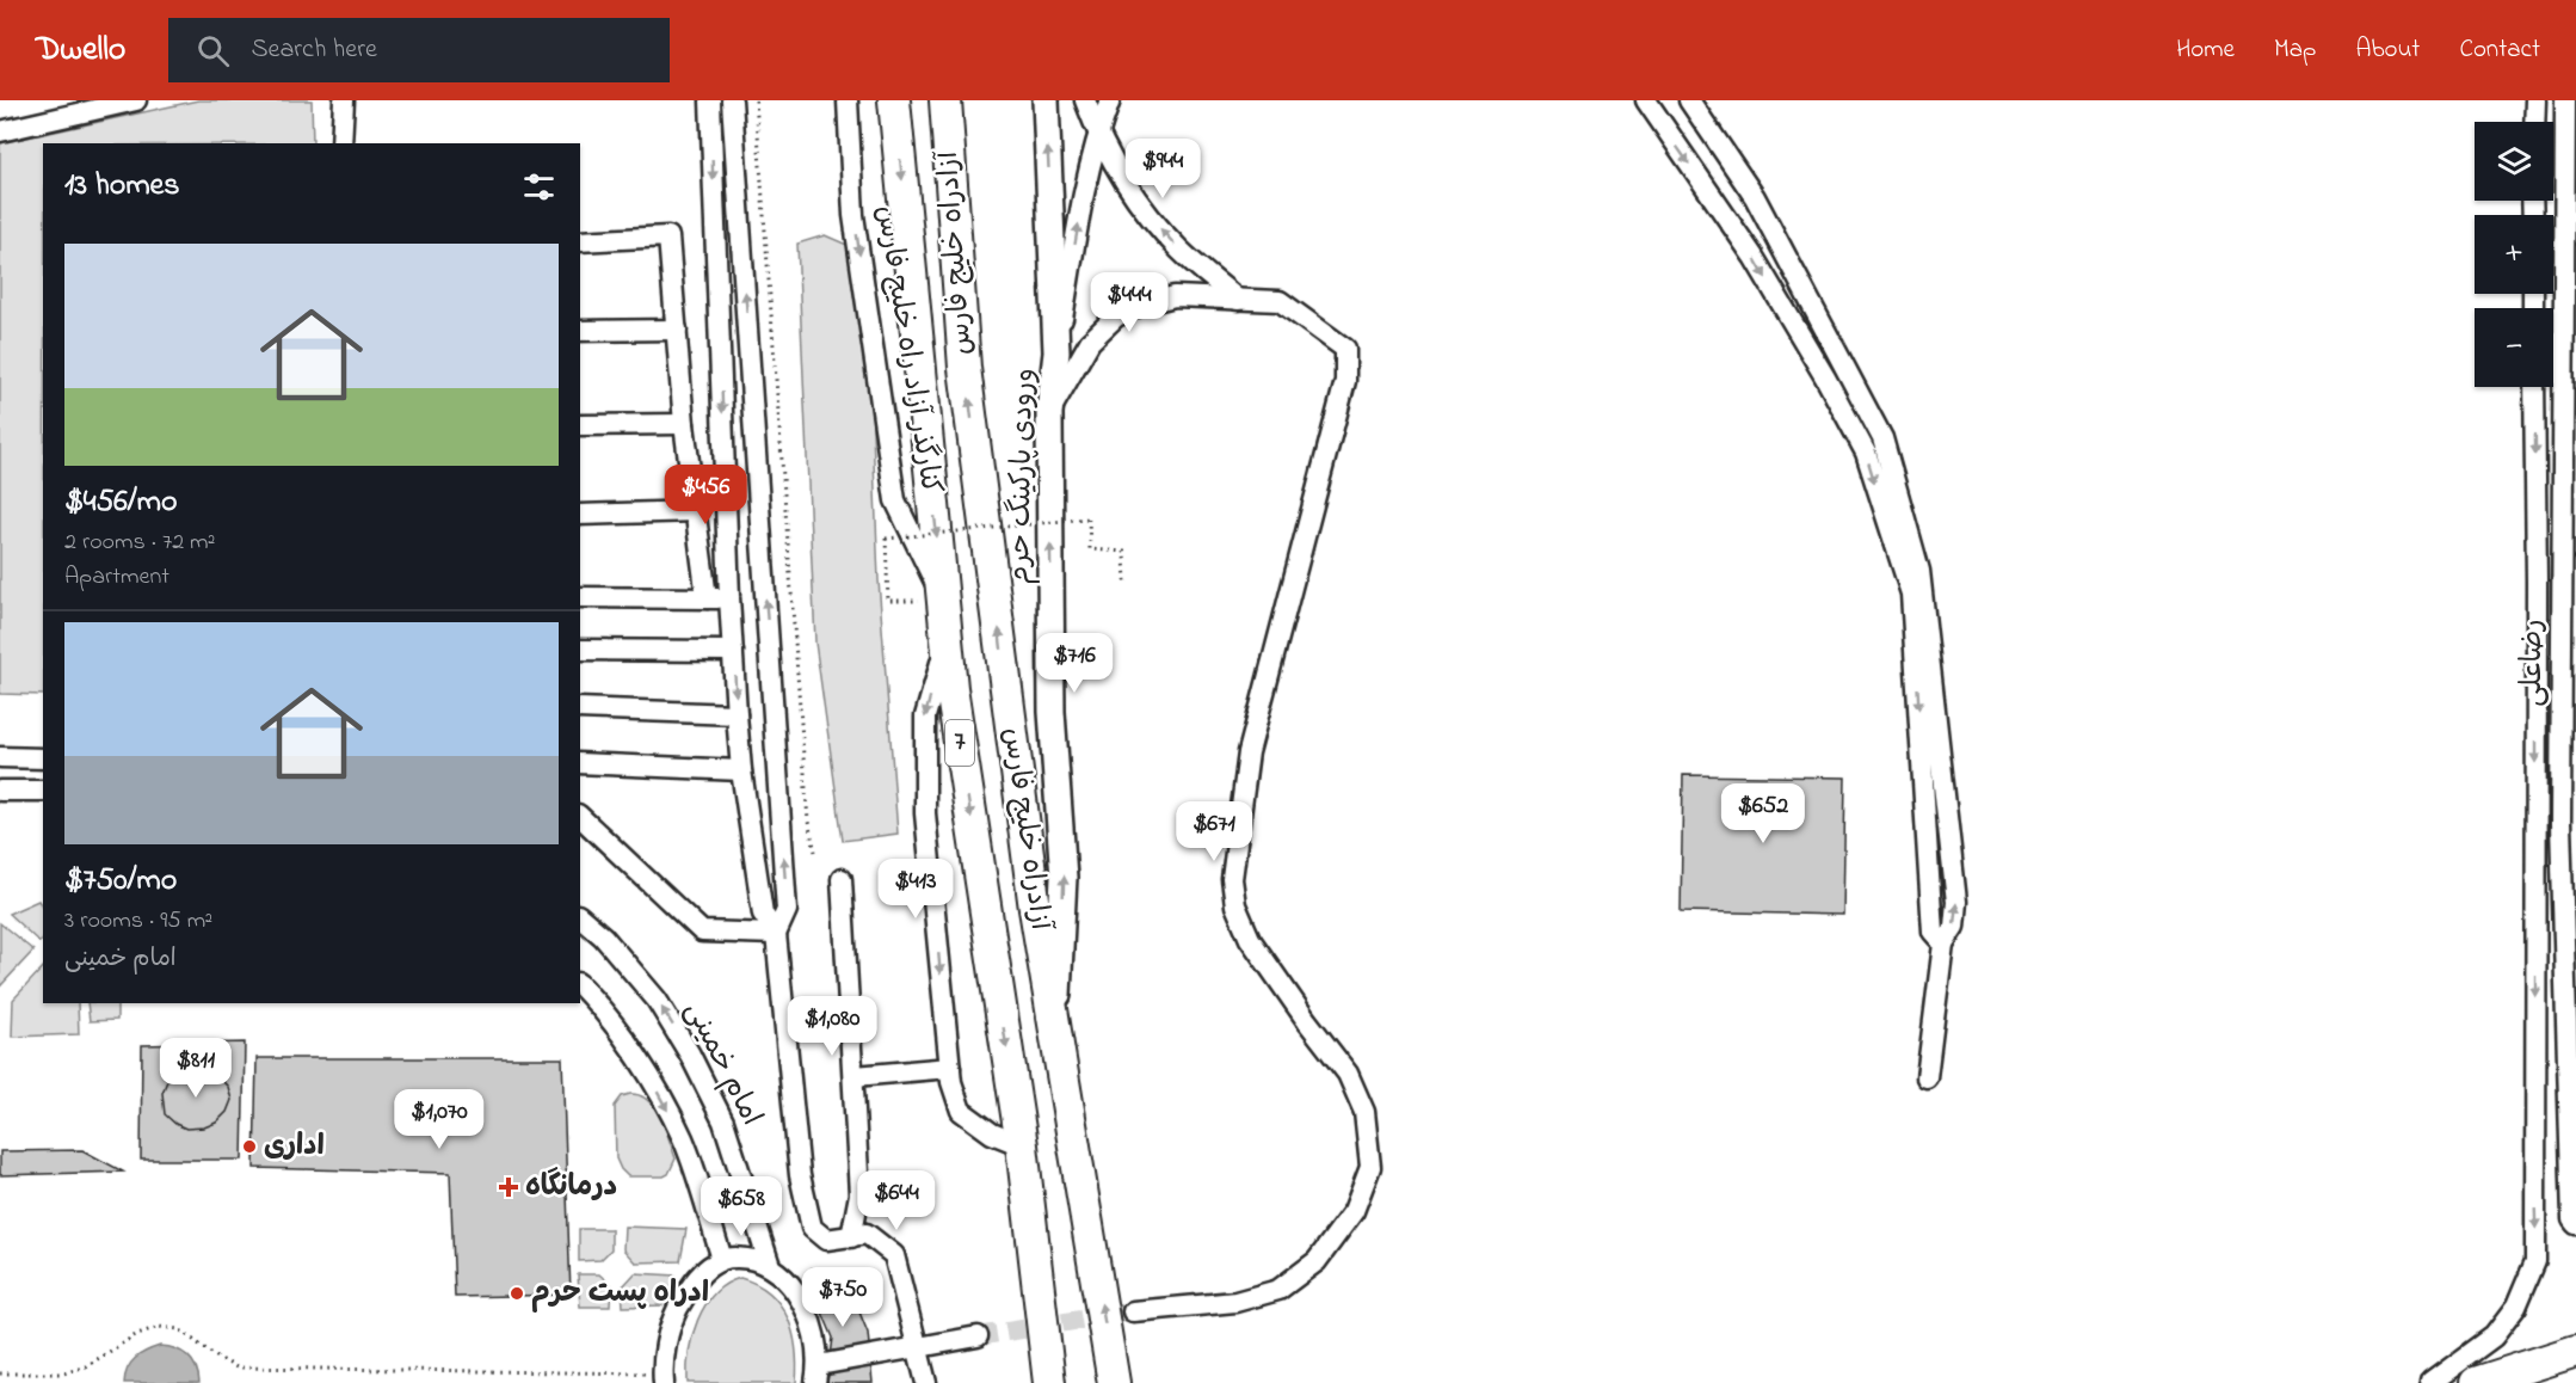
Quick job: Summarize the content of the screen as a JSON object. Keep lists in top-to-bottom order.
{
  "streets": {
    "highway": ["آزادراه خلیج فارس", "7"],
    "main road": ["ورودی پارکینگ حرم"],
    "street": ["کنارگذر آزاد راه خلیج فارس", "رضاعلی", "امام خمینی"]
  },
  "crossings": [
    ["آزادراه خلیج فارس", "کنارگذر آزاد راه خلیج فارس"],
    ["آزادراه خلیج فارس", "ورودی پارکینگ حرم"]
  ],
  "one_way": ["ورودی پارکینگ حرم"],
  "places": {
    "other": ["اداری", "ادراه پست حرم"],
    "health": ["درمانگاه"]
  },
  "page": {
    "header": "Dwello",
    "search": "Search here",
    "nav": [
      "Home",
      "Map",
      "About",
      "Contact"
    ],
    "map_buttons": ["+", "−"],
    "price": [
      "$944",
      "$444",
      "$456",
      "$716",
      "$652",
      "$671",
      "$413",
      "$1,080",
      "$811",
      "$1,070",
      "$644",
      "$658",
      "$750"
    ],
    "heading": "13 homes",
    "list": [
      {
        "name": "$456/mo",
        "note": "2 rooms · 72 m² · Apartment"
      },
      {
        "name": "$750/mo",
        "note": "3 rooms · 95 m² · امام خمینی"
      }
    ]
  }
}
